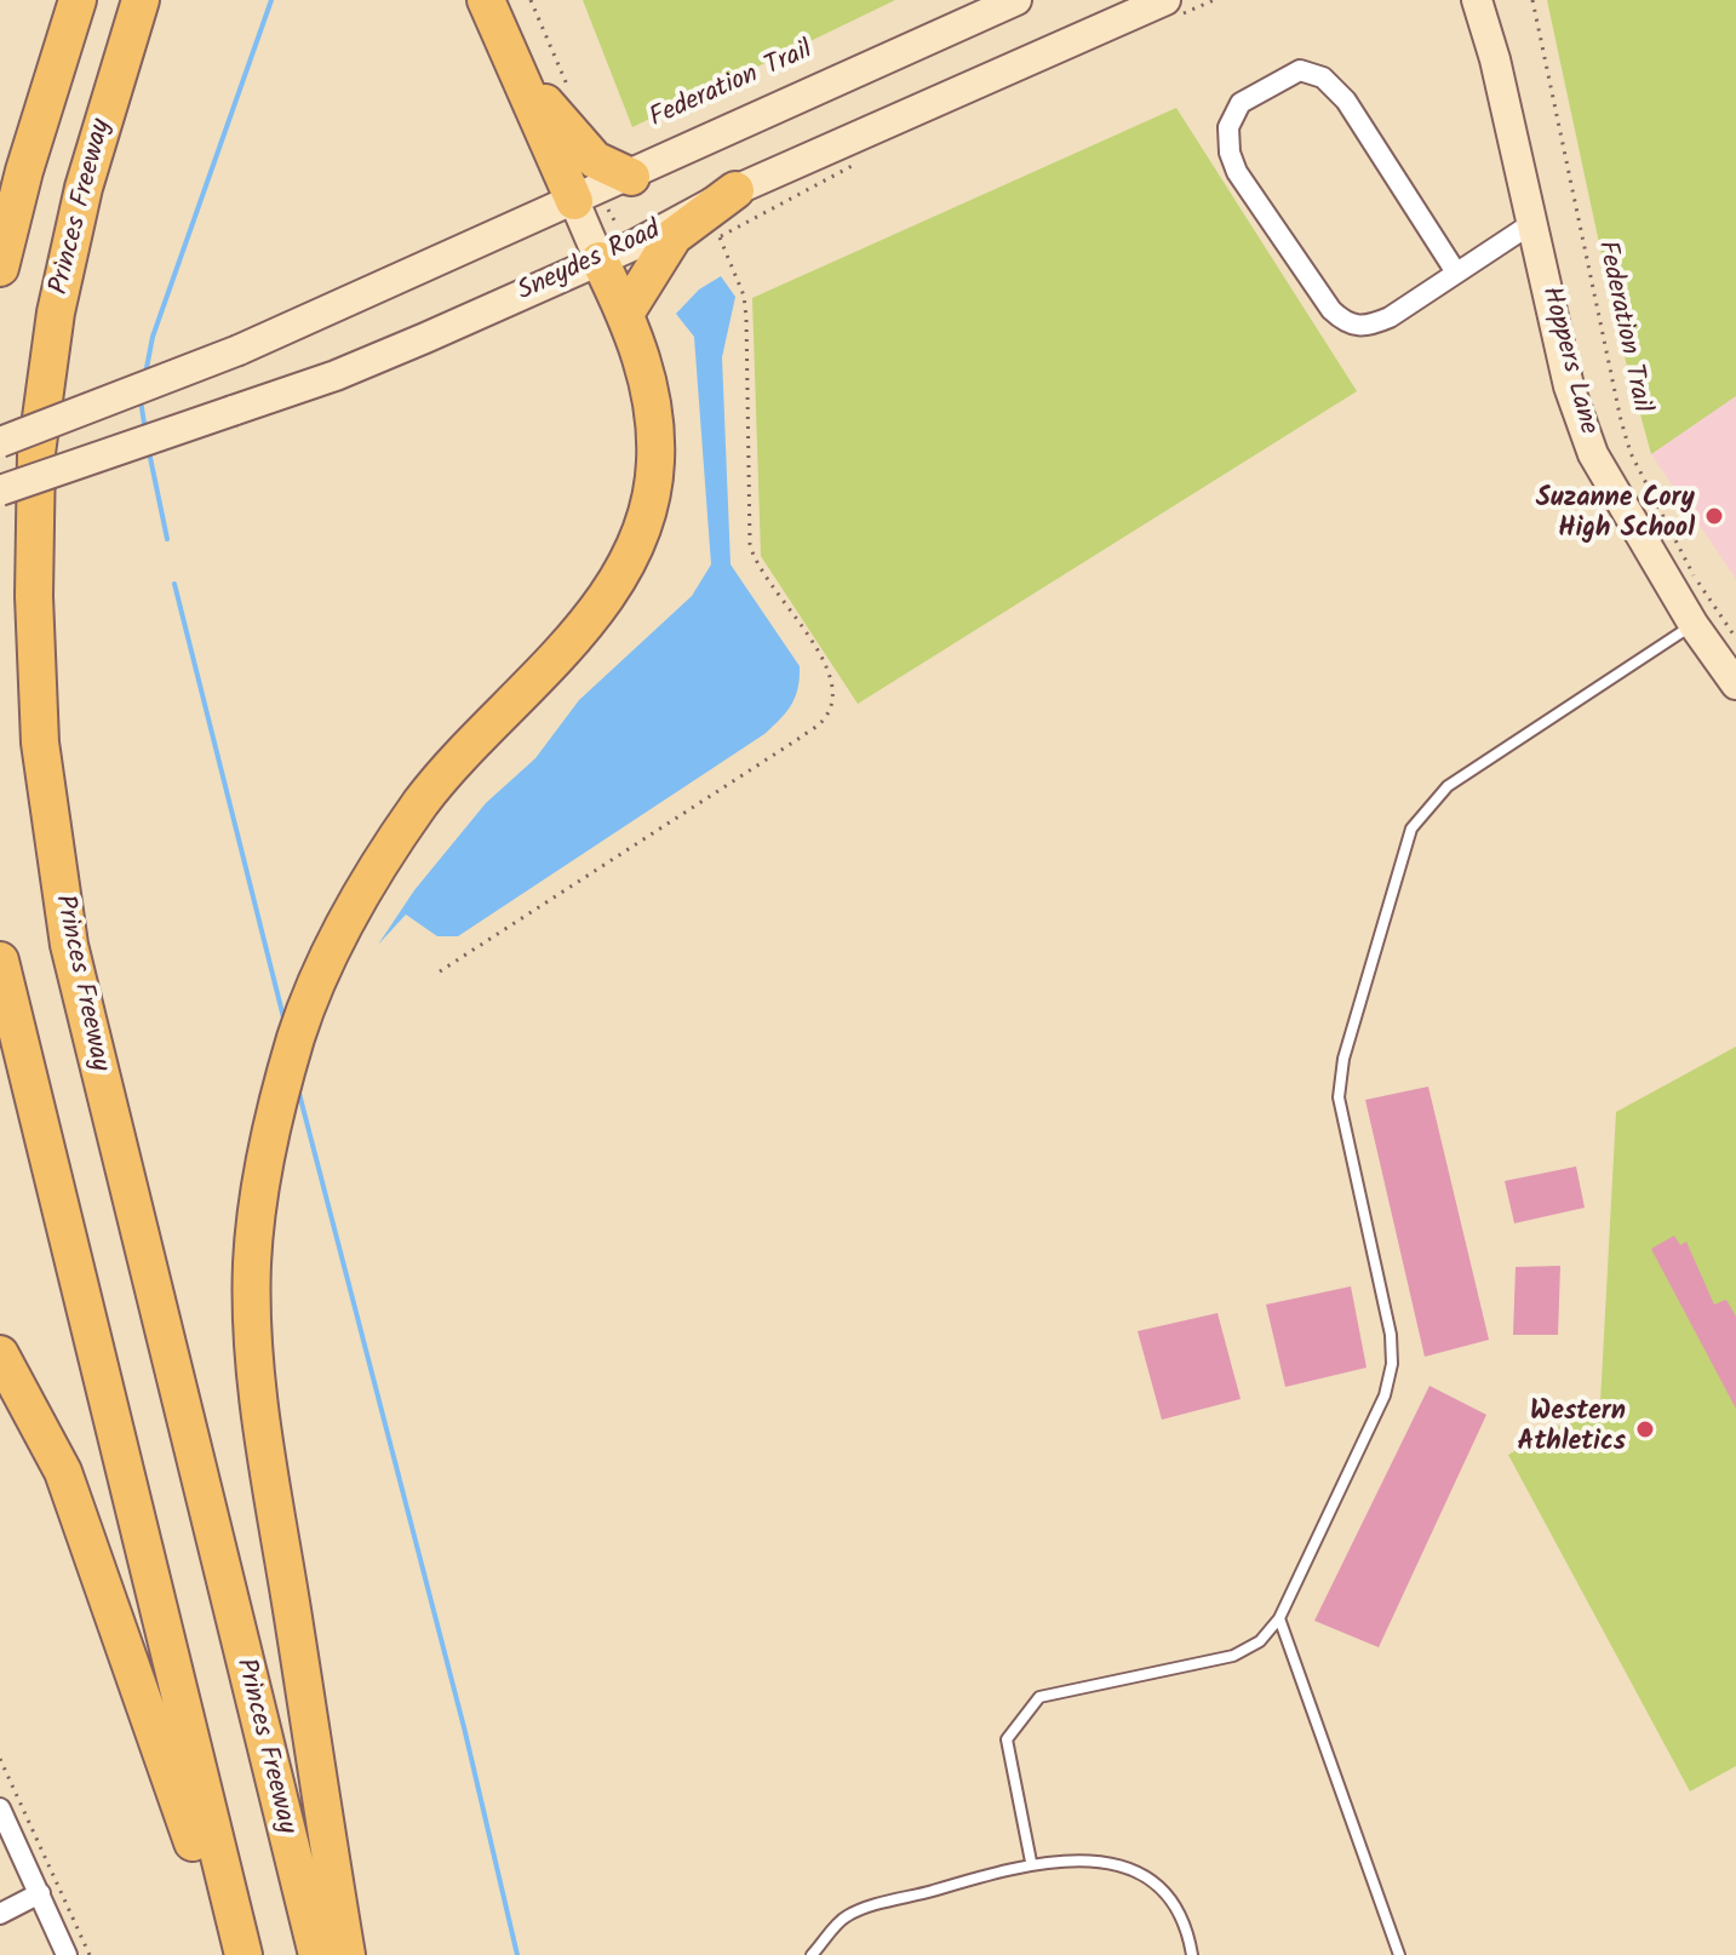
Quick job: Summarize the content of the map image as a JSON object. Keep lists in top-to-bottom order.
{
  "streets": {
    "highway": ["Princes Freeway"],
    "main road": ["Sneydes Road", "Hoppers Lane"],
    "path": ["Federation Trail"]
  },
  "places": ["Suzanne Cory High School", "Western Athletics"]
}
